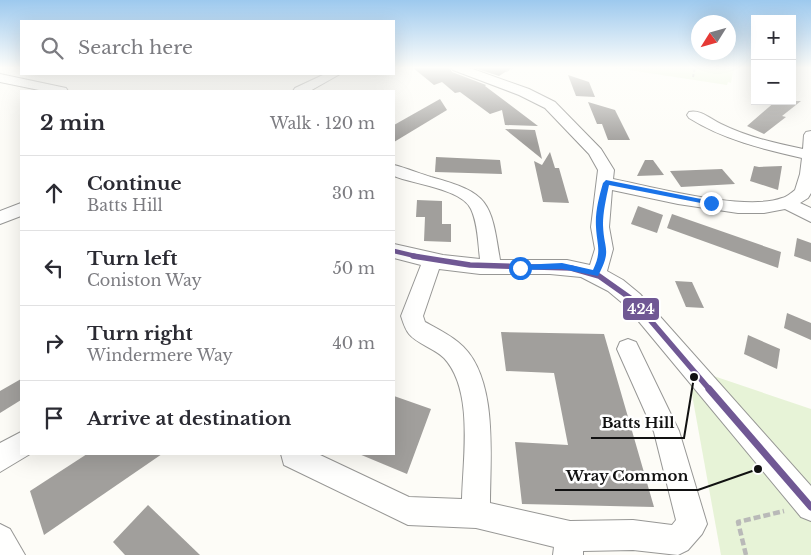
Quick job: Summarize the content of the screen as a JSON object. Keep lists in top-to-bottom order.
{
  "places": ["Batts Hill", "Wray Common"],
  "lines": ["transit line 424"],
  "north": "bottom left",
  "page": {
    "map_buttons": ["+", "−"],
    "search": "Search here",
    "heading": ["2 min", "Walk · 120 m"],
    "list": [
      ["Continue", "Batts Hill", "30 m"],
      ["Turn left", "Coniston Way", "50 m"],
      ["Turn right", "Windermere Way", "40 m"],
      "Arrive at destination"
    ]
  }
}
